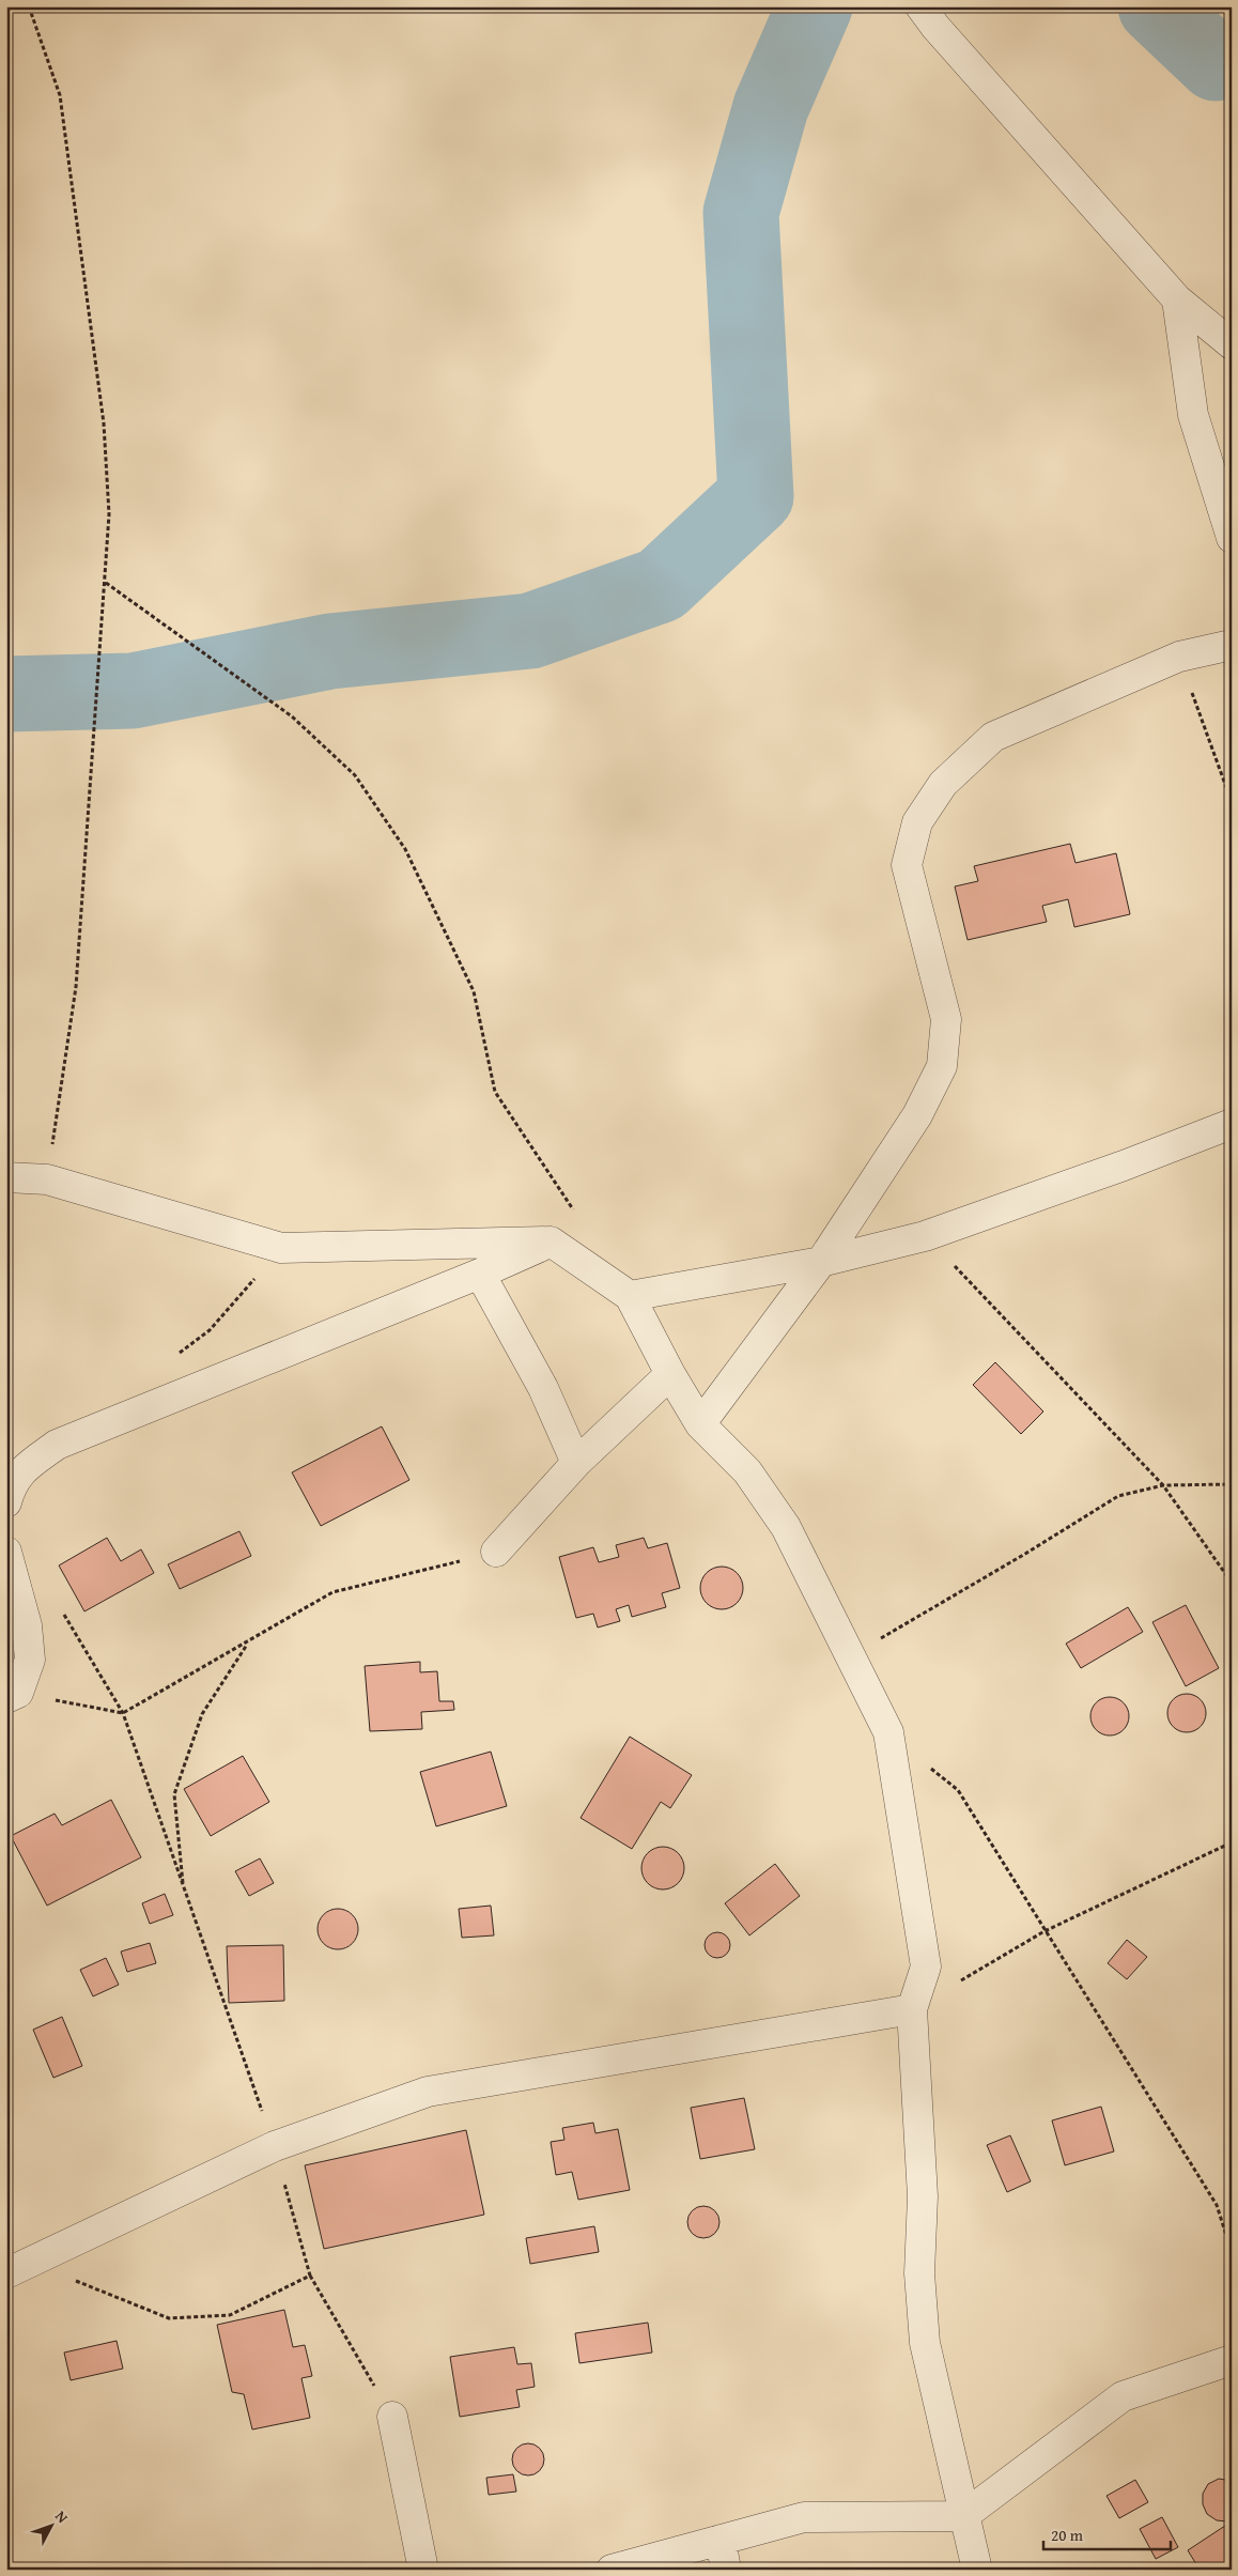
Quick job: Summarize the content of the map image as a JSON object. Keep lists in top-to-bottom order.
{
  "scale_bar": "20 m",
  "north": "top right"
}
